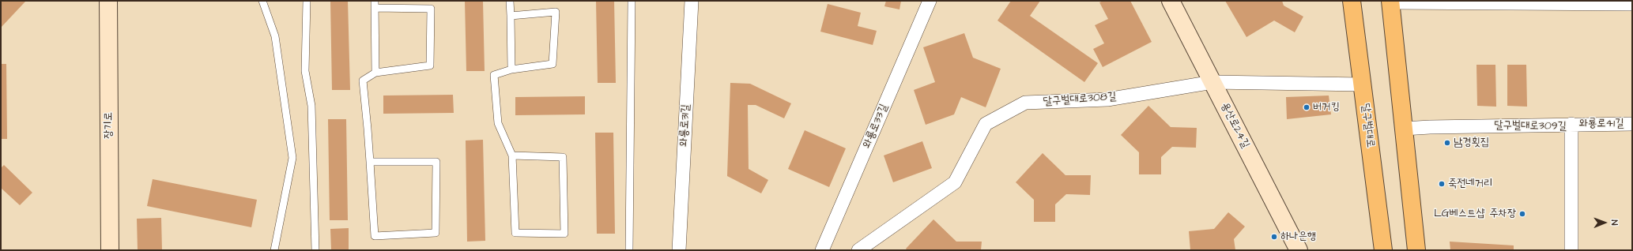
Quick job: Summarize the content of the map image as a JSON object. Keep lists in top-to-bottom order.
{
  "streets": {
    "main road": ["달구벌대로"],
    "street": [
      "달구벌대로308길",
      "와룡로41길",
      "장기로",
      "와룡로31길",
      "용산로24길",
      "와룡로33길",
      "달구벌대로309길"
    ]
  },
  "crossings": [
    ["달구벌대로308길", "용산로24길"],
    ["달구벌대로308길", "달구벌대로"],
    ["와룡로41길", "달구벌대로309길"]
  ],
  "places": [
    "버거킹",
    "남경횟집",
    "죽전네거리",
    "LG베스트샵 주차장",
    "하나은행"
  ],
  "north": "right"
}
